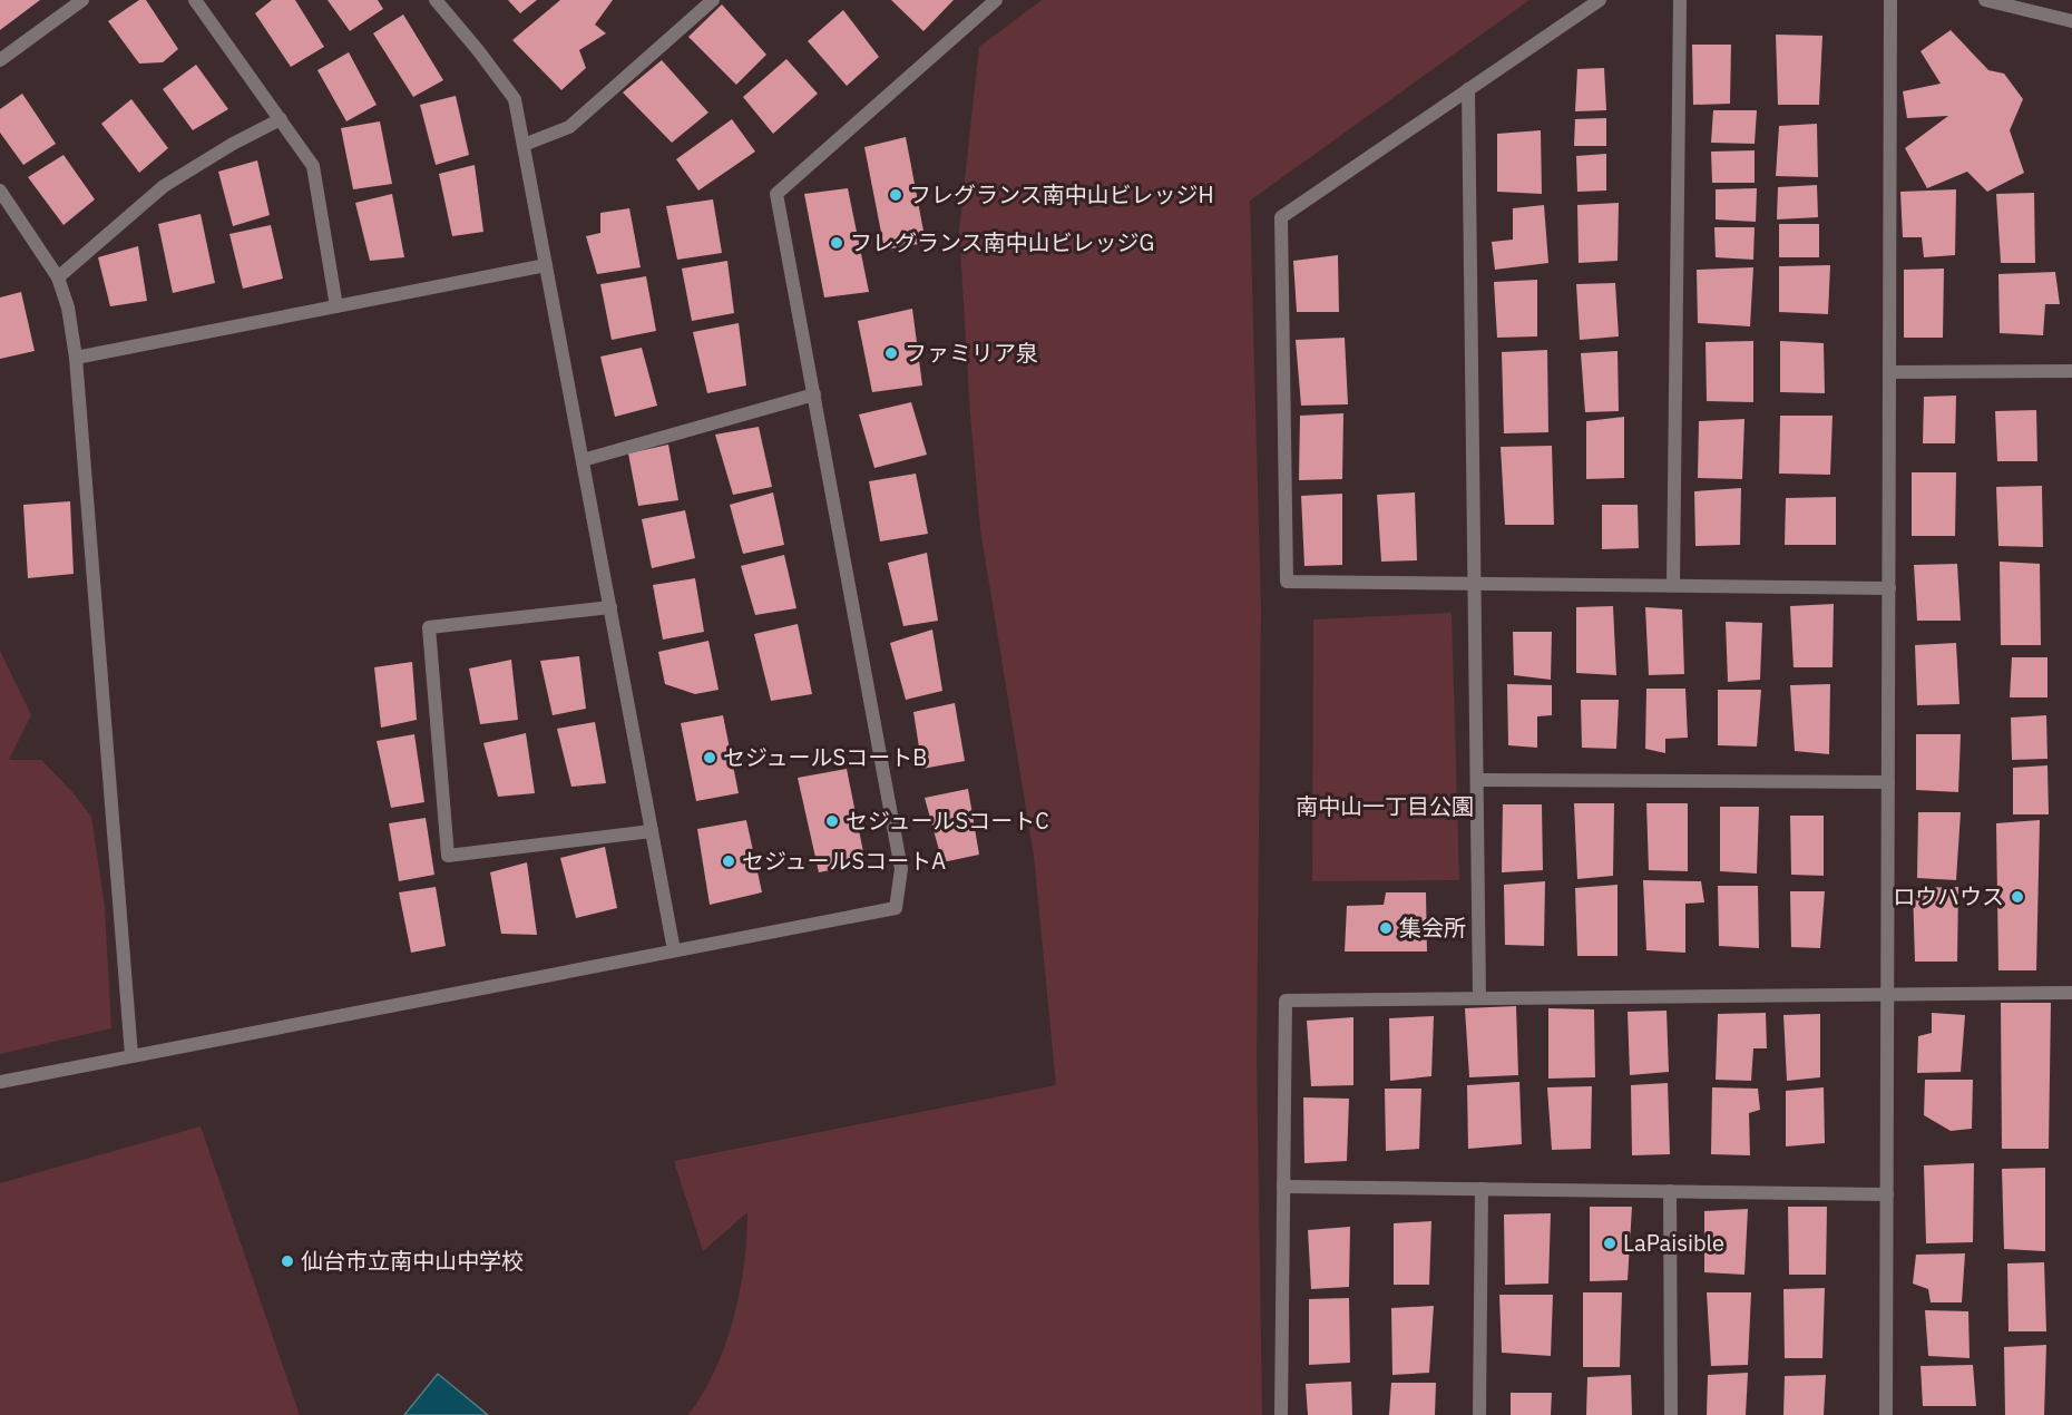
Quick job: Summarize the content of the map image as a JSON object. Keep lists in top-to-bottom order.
{
  "parks": ["南中山一丁目公園"],
  "places": [
    "フレグランス南中山ビレッジH",
    "フレグランス南中山ビレッジG",
    "ファミリア泉",
    "セジュールSコートB",
    "セジュールSコートC",
    "セジュールSコートA",
    "ロウハウス",
    "集会所",
    "LaPaisible",
    "仙台市立南中山中学校"
  ]
}
